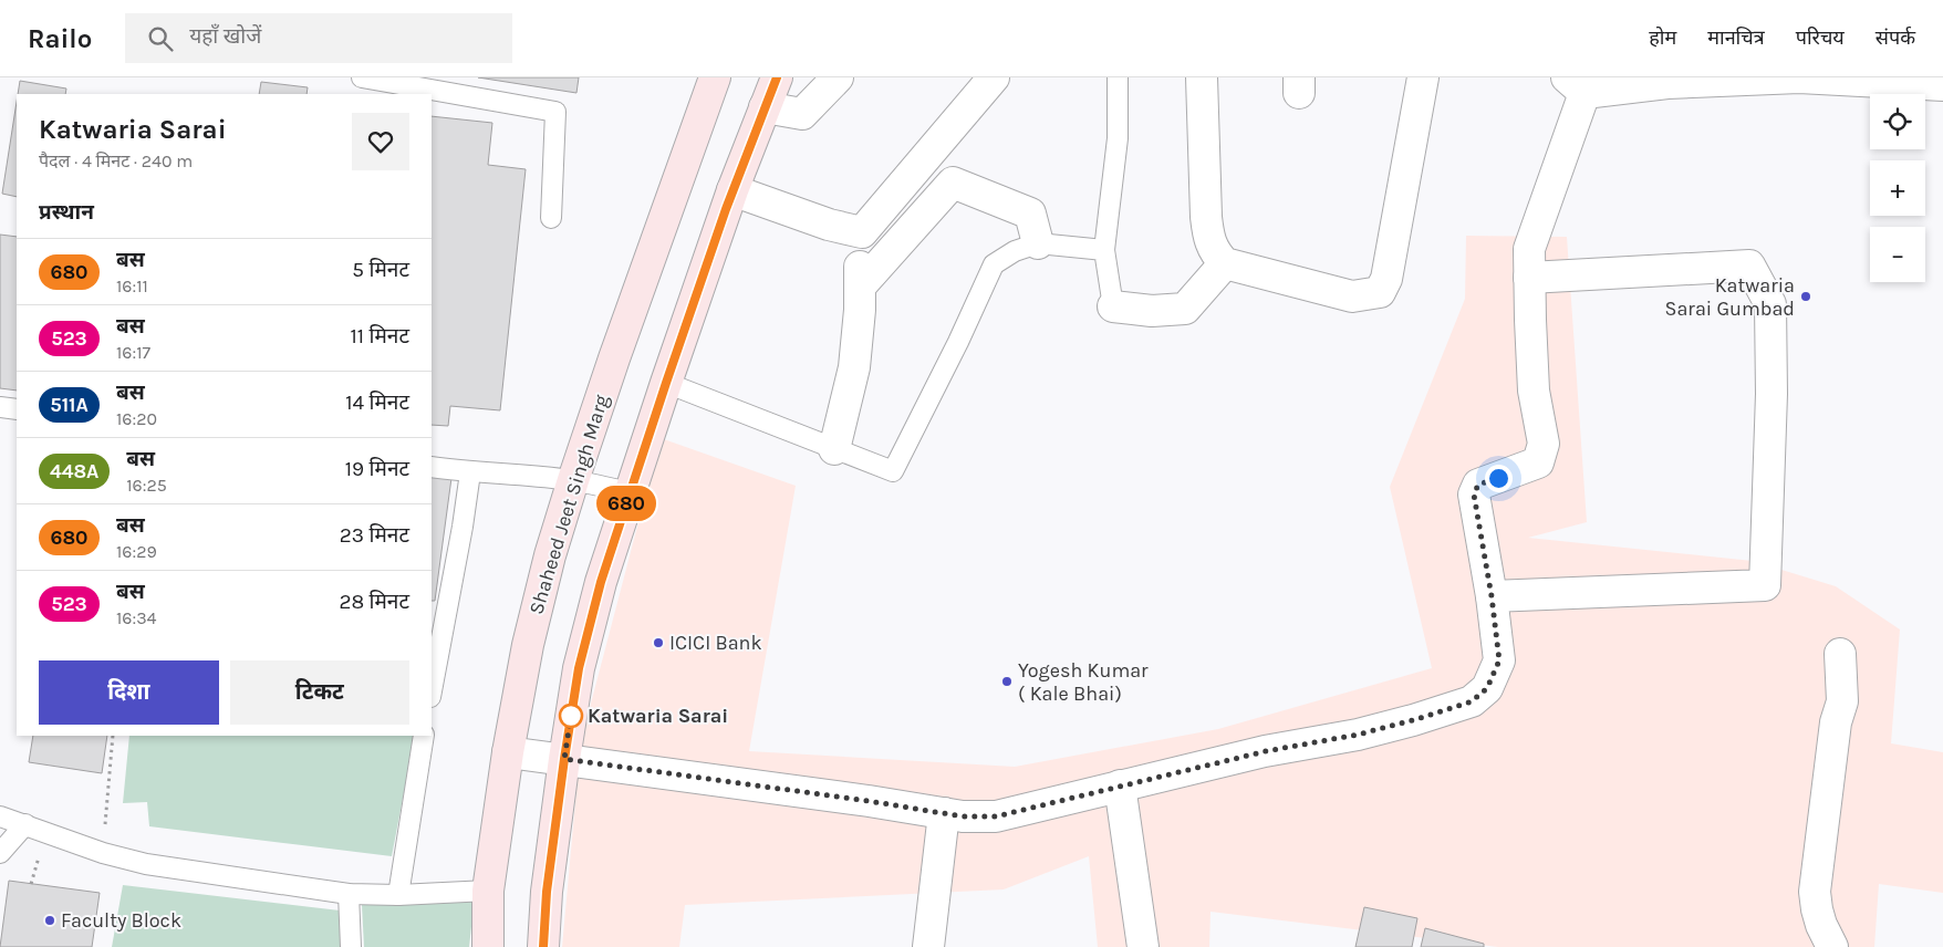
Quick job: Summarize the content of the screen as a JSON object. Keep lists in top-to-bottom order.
{
  "streets": {
    "main road": ["Shaheed Jeet Singh Marg"]
  },
  "places": [
    "Katwaria Sarai Gumbad",
    "ICICI Bank",
    "Yogesh Kumar ( Kale Bhai)",
    "Katwaria Sarai",
    "Faculty Block"
  ],
  "lines": ["bus line 680"],
  "page": {
    "header": "Railo",
    "search": "यहाँ खोजें",
    "nav": [
      "होम",
      "मानचित्र",
      "परिचय",
      "संपर्क"
    ],
    "on_map": "680",
    "map_buttons": ["+", "−"],
    "heading": [
      ["Katwaria Sarai", "पैदल · 4 मिनट · 240 m"],
      "प्रस्थान"
    ],
    "list": [
      {
        "mark": "680",
        "name": "बस",
        "note": "16:11",
        "value": "5 मिनट"
      },
      {
        "mark": "523",
        "name": "बस",
        "note": "16:17",
        "value": "11 मिनट"
      },
      {
        "mark": "511A",
        "name": "बस",
        "note": "16:20",
        "value": "14 मिनट"
      },
      {
        "mark": "448A",
        "name": "बस",
        "note": "16:25",
        "value": "19 मिनट"
      },
      {
        "mark": "680",
        "name": "बस",
        "note": "16:29",
        "value": "23 मिनट"
      },
      {
        "mark": "523",
        "name": "बस",
        "note": "16:34",
        "value": "28 मिनट"
      }
    ],
    "buttons": ["दिशा", "टिकट"]
  }
}
